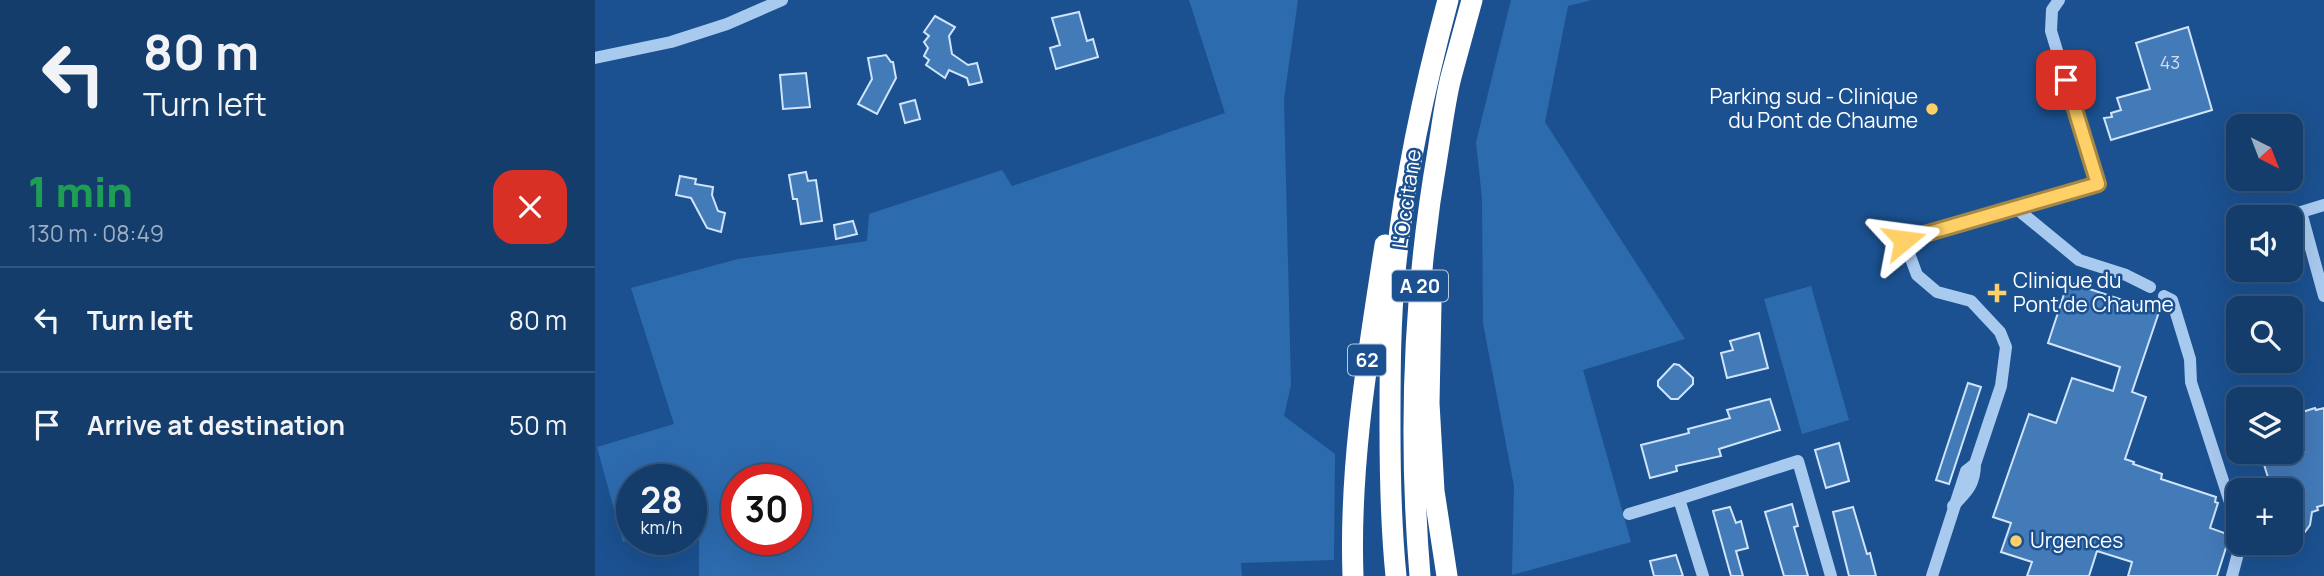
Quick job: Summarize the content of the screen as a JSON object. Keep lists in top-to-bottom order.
{
  "streets": {
    "highway": ["L'Occitane", "A 20", "62"]
  },
  "crossings": [
    ["L'Occitane", "62"]
  ],
  "places": {
    "other": ["Parking sud - Clinique du Pont de Chaume", "Urgences"],
    "health": ["Clinique du Pont de Chaume"]
  },
  "house_numbers": ["43"],
  "north": "bottom right",
  "page": {
    "turn": ["80 m", "Turn left"],
    "map_buttons": "+",
    "heading": ["1 min", "130 m · 08:49"],
    "list": [
      {
        "name": "Turn left",
        "value": "80 m"
      },
      {
        "name": "Arrive at destination",
        "value": "50 m"
      }
    ],
    "speed": "28 km/h",
    "limit": "30"
  }
}
